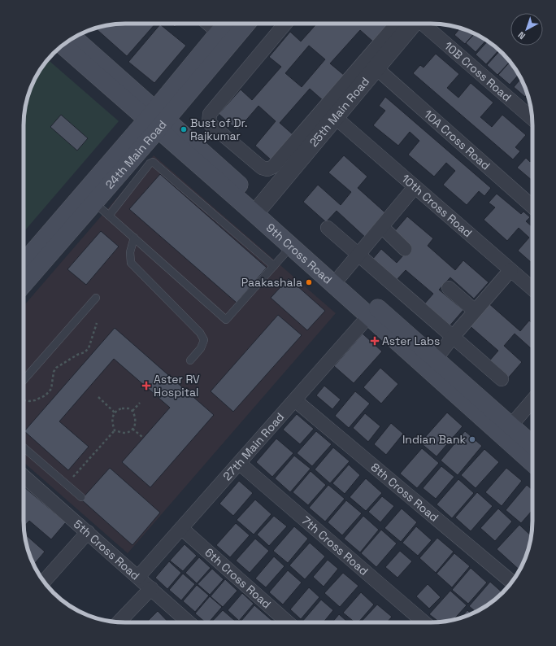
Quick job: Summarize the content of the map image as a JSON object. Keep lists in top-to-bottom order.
{
  "streets": {
    "main road": ["24th Main Road", "9th Cross Road"],
    "street": [
      "10B Cross Road",
      "25th Main Road",
      "10A Cross Road",
      "10th Cross Road",
      "27th Main Road",
      "8th Cross Road",
      "7th Cross Road",
      "5th Cross Road",
      "6th Cross Road"
    ]
  },
  "crossings": [
    ["25th Main Road", "10A Cross Road"],
    ["25th Main Road", "10th Cross Road"],
    ["25th Main Road", "9th Cross Road"],
    ["24th Main Road", "9th Cross Road"],
    ["9th Cross Road", "27th Main Road"],
    ["27th Main Road", "8th Cross Road"],
    ["27th Main Road", "7th Cross Road"],
    ["27th Main Road", "5th Cross Road"],
    ["27th Main Road", "6th Cross Road"]
  ],
  "places": {
    "other": ["Bust of Dr. Rajkumar", "Paakashala", "Indian Bank"],
    "health": ["Aster Labs", "Aster RV Hospital"]
  },
  "north": "bottom left"
}
